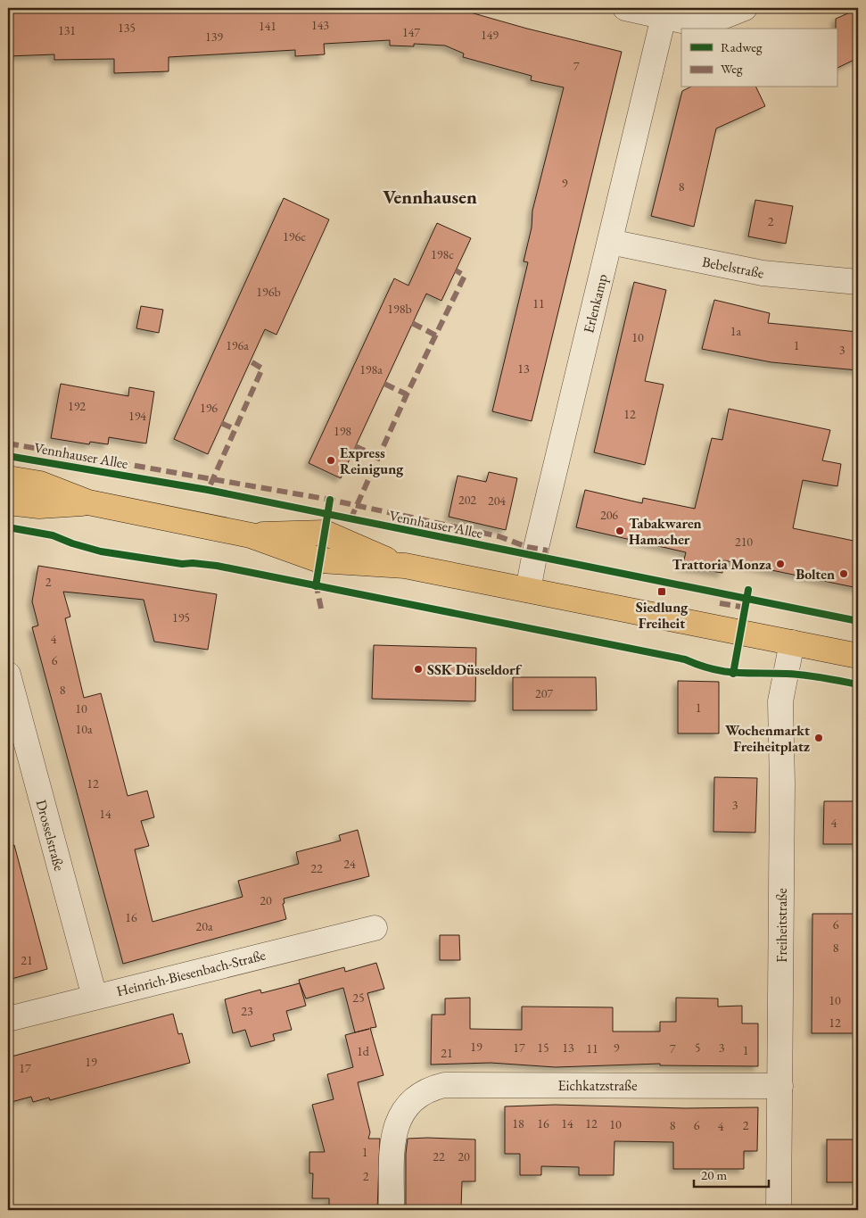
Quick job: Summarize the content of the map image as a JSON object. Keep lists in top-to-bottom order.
{
  "streets": {
    "street": [
      "Bebelstraße",
      "Erlenkamp",
      "Drosselstraße",
      "Freiheitstraße",
      "Heinrich-Biesenbach-Straße",
      "Eichkatzstraße"
    ],
    "cycle path": ["Vennhauser Allee"]
  },
  "crossings": [
    ["Bebelstraße", "Erlenkamp"],
    ["Drosselstraße", "Heinrich-Biesenbach-Straße"],
    ["Freiheitstraße", "Eichkatzstraße"]
  ],
  "districts": ["Vennhausen"],
  "places": {
    "other": [
      "Express Reinigung",
      "Tabakwaren Hamacher",
      "Trattoria Monza",
      "Bolten",
      "SSK Düsseldorf",
      "Wochenmarkt Freiheitplatz"
    ],
    "transit": ["Siedlung Freiheit"]
  },
  "house_numbers": [
    "143",
    "141",
    "135",
    "131",
    "147",
    "149",
    "139",
    "7",
    "9",
    "8",
    "2",
    "196c",
    "198c",
    "196b",
    "11",
    "198b",
    "1a",
    "10",
    "196a",
    "1",
    "3",
    "13",
    "198a",
    "192",
    "196",
    "12",
    "194",
    "198",
    "202",
    "204",
    "206",
    "210",
    "2",
    "195",
    "4",
    "6",
    "8",
    "207",
    "1",
    "10",
    "10a",
    "12",
    "3",
    "14",
    "4",
    "24",
    "22",
    "20",
    "16",
    "6",
    "20a",
    "8",
    "21",
    "25",
    "10",
    "23",
    "12",
    "19",
    "17",
    "15",
    "13",
    "9",
    "5",
    "3",
    "11",
    "7",
    "1",
    "1d",
    "21",
    "19",
    "17",
    "18",
    "16",
    "14",
    "12",
    "10",
    "8",
    "6",
    "2",
    "4",
    "1",
    "22",
    "20",
    "2"
  ],
  "legend": ["Radweg", "Weg"],
  "scale_bar": "20 m"
}
